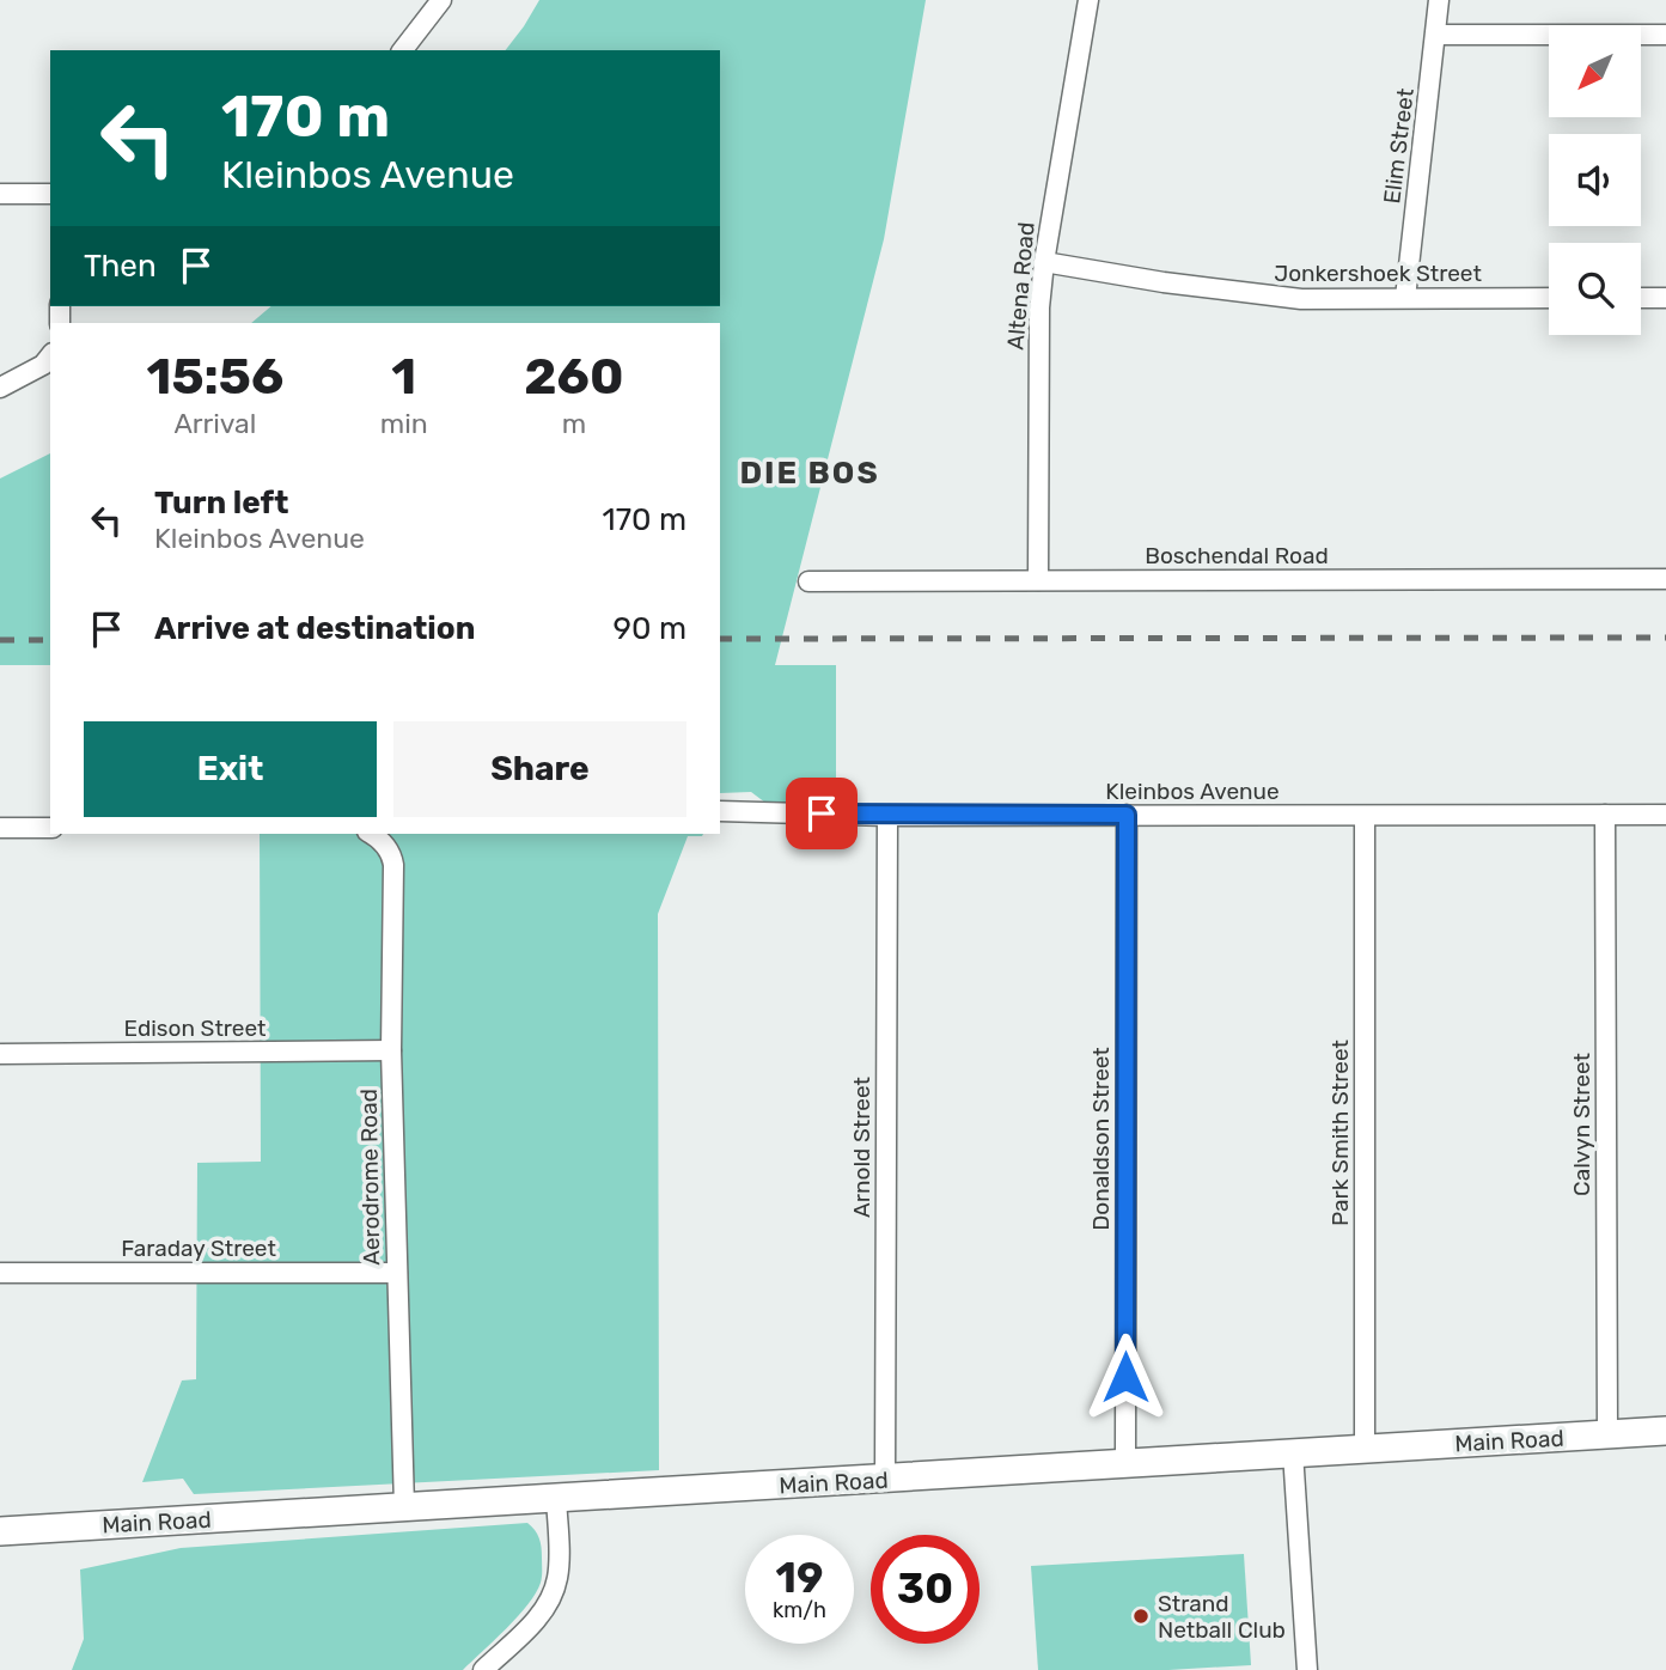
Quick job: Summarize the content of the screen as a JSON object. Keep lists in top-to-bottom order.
{
  "streets": {
    "main road": ["Main Road"],
    "street": [
      "Elim Street",
      "Jonkershoek Street",
      "Altena Road",
      "Boschendal Road",
      "Kleinbos Avenue",
      "Edison Street",
      "Calvyn Street",
      "Park Smith Street",
      "Donaldson Street",
      "Arnold Street",
      "Aerodrome Road",
      "Faraday Street"
    ]
  },
  "crossings": [
    ["Elim Street", "Jonkershoek Street"],
    ["Jonkershoek Street", "Altena Road"],
    ["Altena Road", "Boschendal Road"],
    ["Kleinbos Avenue", "Calvyn Street"],
    ["Kleinbos Avenue", "Park Smith Street"],
    ["Kleinbos Avenue", "Donaldson Street"],
    ["Kleinbos Avenue", "Arnold Street"],
    ["Edison Street", "Aerodrome Road"],
    ["Calvyn Street", "Main Road"],
    ["Park Smith Street", "Main Road"],
    ["Donaldson Street", "Main Road"],
    ["Arnold Street", "Main Road"],
    ["Aerodrome Road", "Faraday Street"],
    ["Aerodrome Road", "Main Road"]
  ],
  "districts": ["DIE BOS"],
  "places": ["Strand Netball Club"],
  "north": "bottom left",
  "page": {
    "turn": ["170 m", "Kleinbos Avenue"],
    "then": "Then",
    "eta": [
      "15:56",
      "Arrival",
      "1",
      "min",
      "260",
      "m"
    ],
    "list": [
      {
        "name": "Turn left",
        "note": "Kleinbos Avenue",
        "value": "170 m"
      },
      {
        "name": "Arrive at destination",
        "value": "90 m"
      }
    ],
    "buttons": ["Exit", "Share"],
    "speed": "19 km/h",
    "limit": "30"
  }
}
